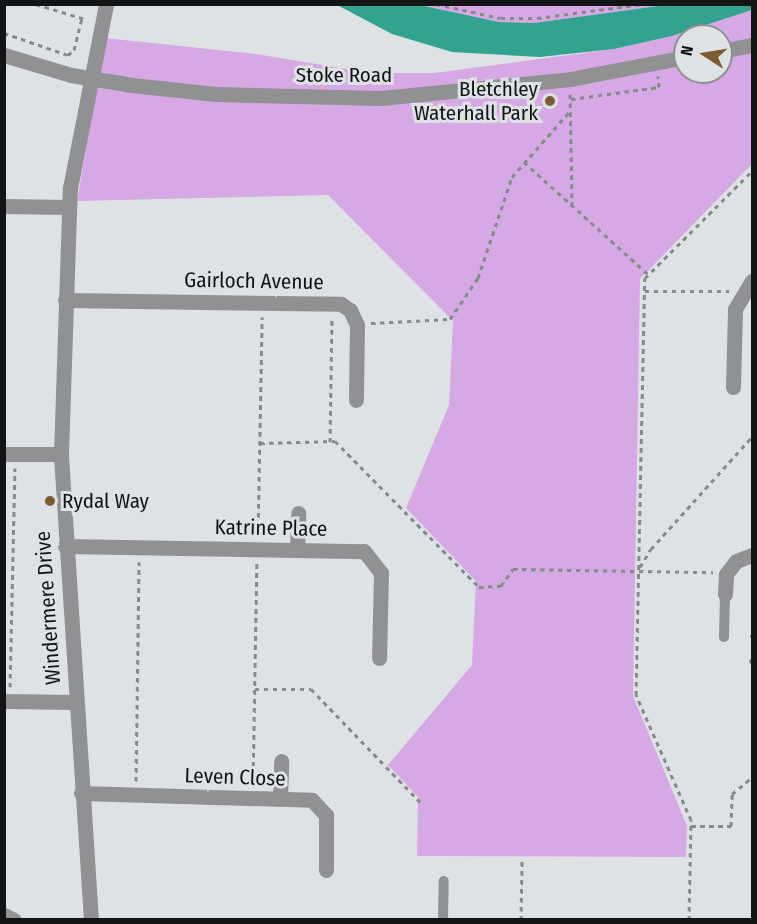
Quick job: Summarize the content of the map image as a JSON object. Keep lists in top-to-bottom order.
{
  "streets": {
    "street": [
      "Stoke Road",
      "Gairloch Avenue",
      "Katrine Place",
      "Windermere Drive",
      "Leven Close"
    ]
  },
  "crossings": [
    ["Stoke Road", "Windermere Drive"],
    ["Gairloch Avenue", "Windermere Drive"],
    ["Katrine Place", "Windermere Drive"],
    ["Windermere Drive", "Leven Close"]
  ],
  "places": ["Bletchley Waterhall Park", "Rydal Way"],
  "north": "left"
}
